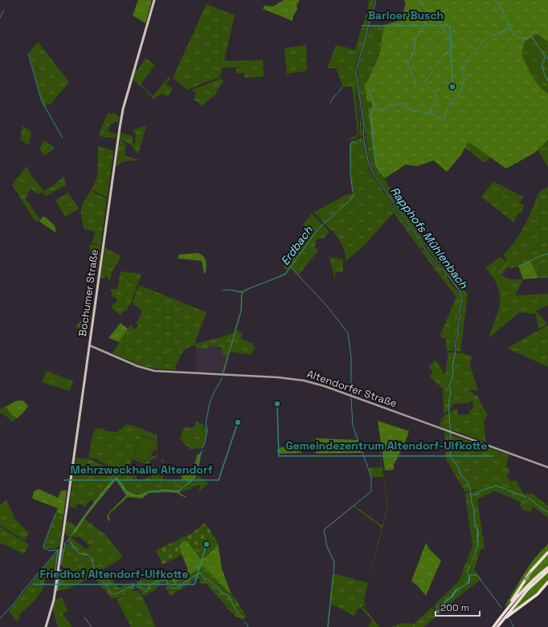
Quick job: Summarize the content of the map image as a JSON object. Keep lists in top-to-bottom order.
{
  "streets": {
    "main road": ["Bochumer Straße"],
    "street": ["Altendorfer Straße"]
  },
  "crossings": [
    ["Bochumer Straße", "Altendorfer Straße"]
  ],
  "water": ["Rapphofs Mühlenbach", "Erdbach"],
  "places": [
    "Barloer Busch",
    "Gemeindezentrum Altendorf-Ulfkotte",
    "Mehrzweckhalle Altendorf",
    "Friedhof Altendorf-Ulfkotte"
  ],
  "scale_bar": "200 m"
}
